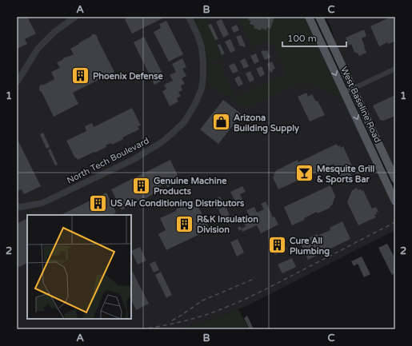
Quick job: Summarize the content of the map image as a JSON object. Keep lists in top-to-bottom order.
{
  "streets": {
    "main road": ["West Baseline Road"],
    "street": ["North Tech Boulevard"]
  },
  "places": {
    "building": [
      "Phoenix Defense",
      "Genuine Machine Products",
      "US Air Conditioning Distributors",
      "R&K Insulation Division",
      "Cure All Plumbing"
    ],
    "shop": ["Arizona Building Supply"],
    "bar": ["Mesquite Grill & Sports Bar"]
  },
  "scale_bar": "100 m",
  "grid": {
    "columns": ["A", "B", "C"],
    "rows": ["1", "2"]
  }
}
